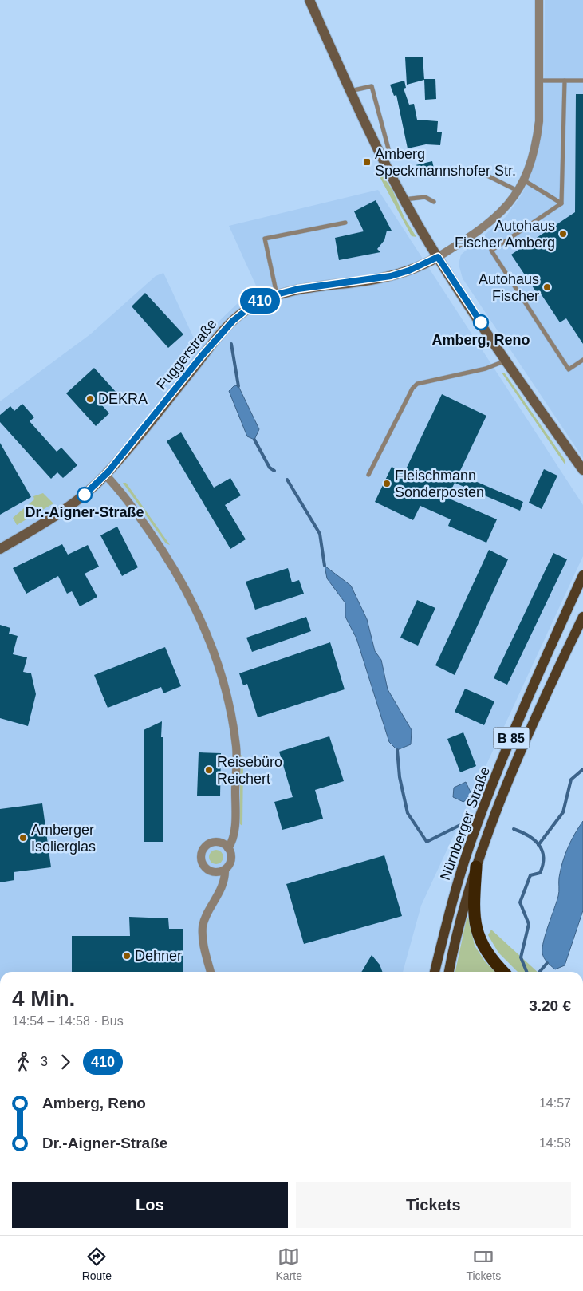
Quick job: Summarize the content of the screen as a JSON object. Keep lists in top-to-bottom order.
{
  "streets": {
    "main road": ["B 85", "Nürnberger Straße"],
    "street": ["Fuggerstraße"]
  },
  "places": {
    "transit": ["Amberg Speckmannshofer Str."],
    "other": [
      "Autohaus Fischer Amberg",
      "Autohaus Fischer",
      "Amberg, Reno",
      "DEKRA",
      "Fleischmann Sonderposten",
      "Dr.-Aigner-Straße",
      "Reisebüro Reichert",
      "Amberger Isolierglas",
      "Dehner"
    ]
  },
  "lines": ["bus line 410"],
  "page": {
    "on_map": "410",
    "heading": ["4 Min.", "14:54 – 14:58 · Bus", "3.20 €"],
    "legs": ["3", "410"],
    "list": [
      {
        "name": "Amberg, Reno",
        "value": "14:57"
      },
      {
        "name": "Dr.-Aigner-Straße",
        "value": "14:58"
      }
    ],
    "buttons": ["Los", "Tickets"],
    "tabs": ["Route", "Karte", "Tickets"]
  }
}
